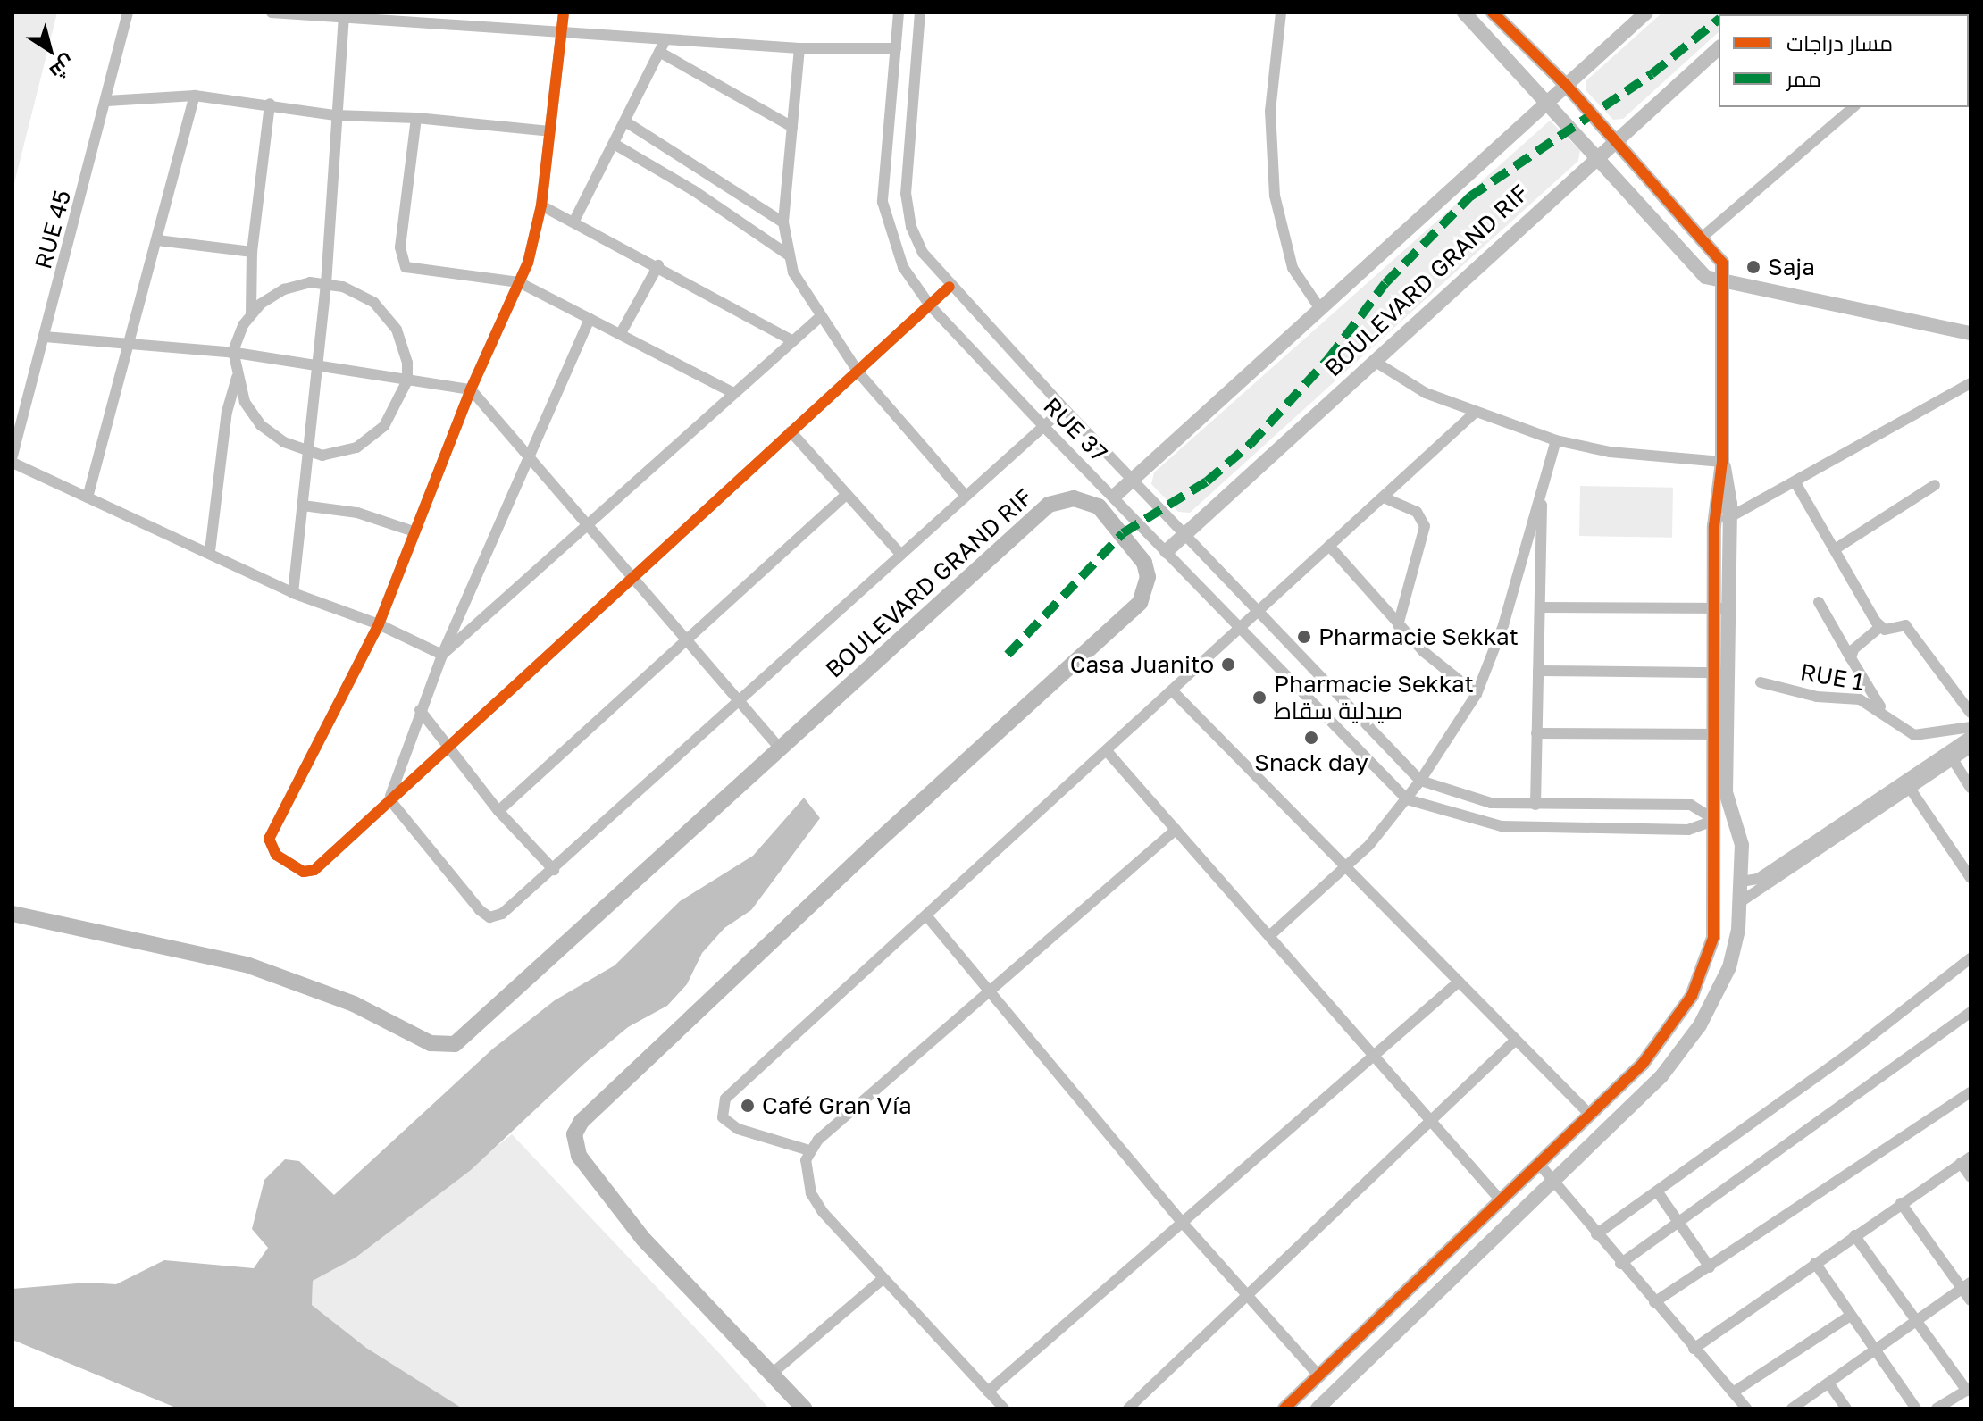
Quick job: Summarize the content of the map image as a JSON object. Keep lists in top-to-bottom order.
{
  "streets": {
    "main road": ["BOULEVARD GRAND RIF"],
    "street": ["RUE 45", "RUE 37", "RUE 1"]
  },
  "crossings": [
    ["BOULEVARD GRAND RIF", "RUE 37"]
  ],
  "places": [
    "Saja",
    "Pharmacie Sekkat",
    "Casa Juanito",
    "Pharmacie Sekkat صيدلية سقاط",
    "Snack day",
    "Café Gran Vía"
  ],
  "legend": ["مسار دراجات", "ممر"],
  "north": "bottom right"
}
